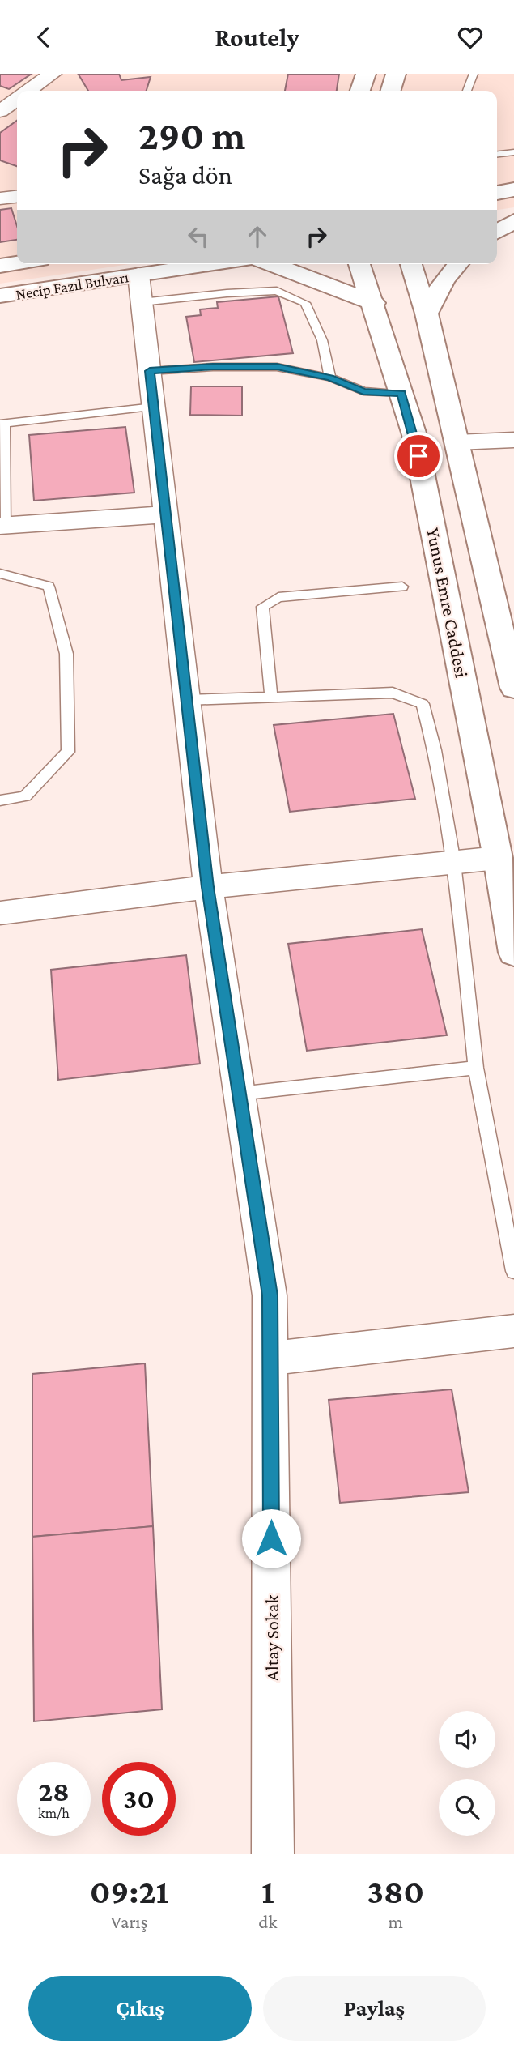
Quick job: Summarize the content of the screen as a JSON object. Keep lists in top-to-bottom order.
{
  "streets": {
    "street": ["Necip Fazıl Bulvarı", "Yunus Emre Caddesi", "Altay Sokak"]
  },
  "crossings": [
    ["Necip Fazıl Bulvarı", "Altay Sokak"]
  ],
  "page": {
    "header": "Routely",
    "turn": ["290 m", "Sağa dön"],
    "speed": "28 km/h",
    "limit": "30",
    "eta": [
      "09:21",
      "Varış",
      "1",
      "dk",
      "380",
      "m"
    ],
    "buttons": ["Çıkış", "Paylaş"]
  }
}
